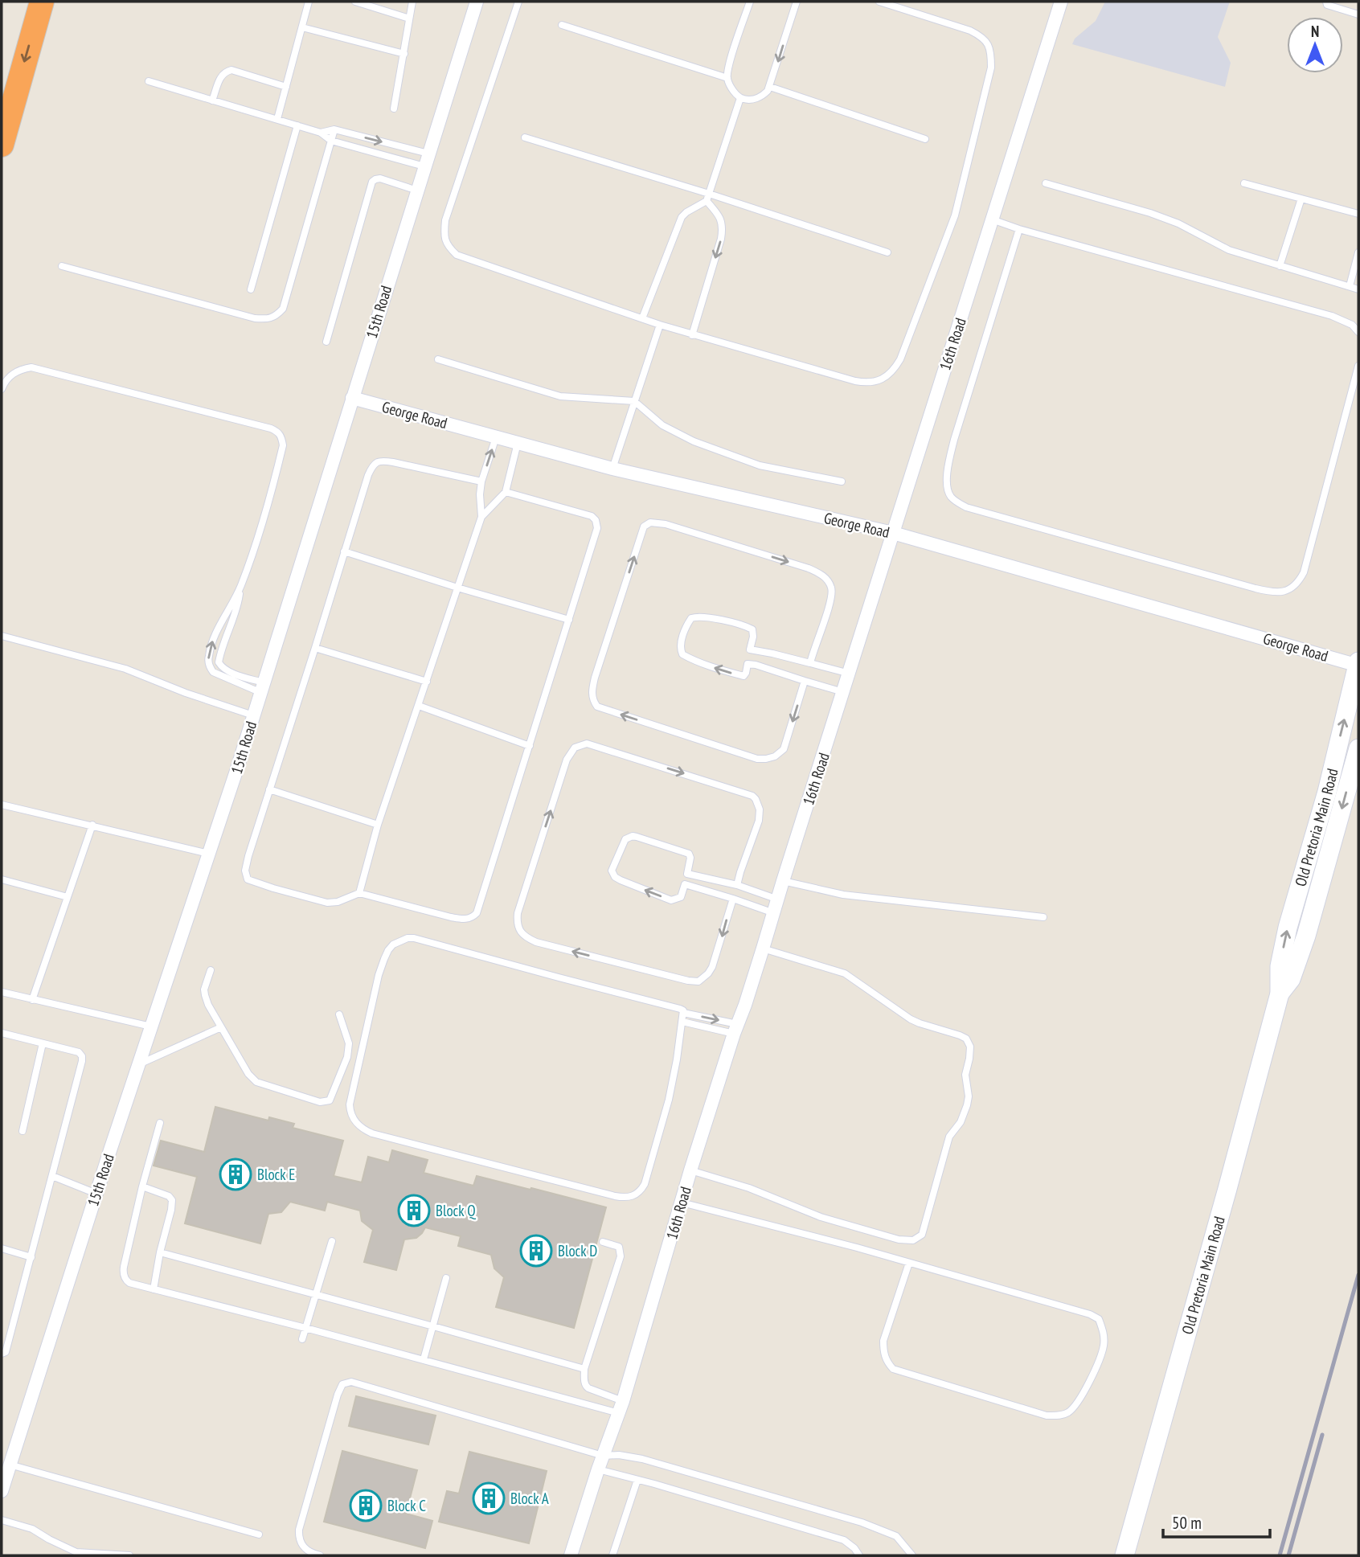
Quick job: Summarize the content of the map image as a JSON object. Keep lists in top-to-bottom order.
{
  "streets": {
    "main road": ["Old Pretoria Main Road"],
    "street": ["15th Road", "16th Road", "George Road"]
  },
  "crossings": [
    ["15th Road", "George Road"],
    ["16th Road", "George Road"],
    ["George Road", "Old Pretoria Main Road"]
  ],
  "places": {
    "building": [
      "Block E",
      "Block Q",
      "Block D",
      "Block A",
      "Block C"
    ]
  },
  "scale_bar": "50 m",
  "north": "top"
}
